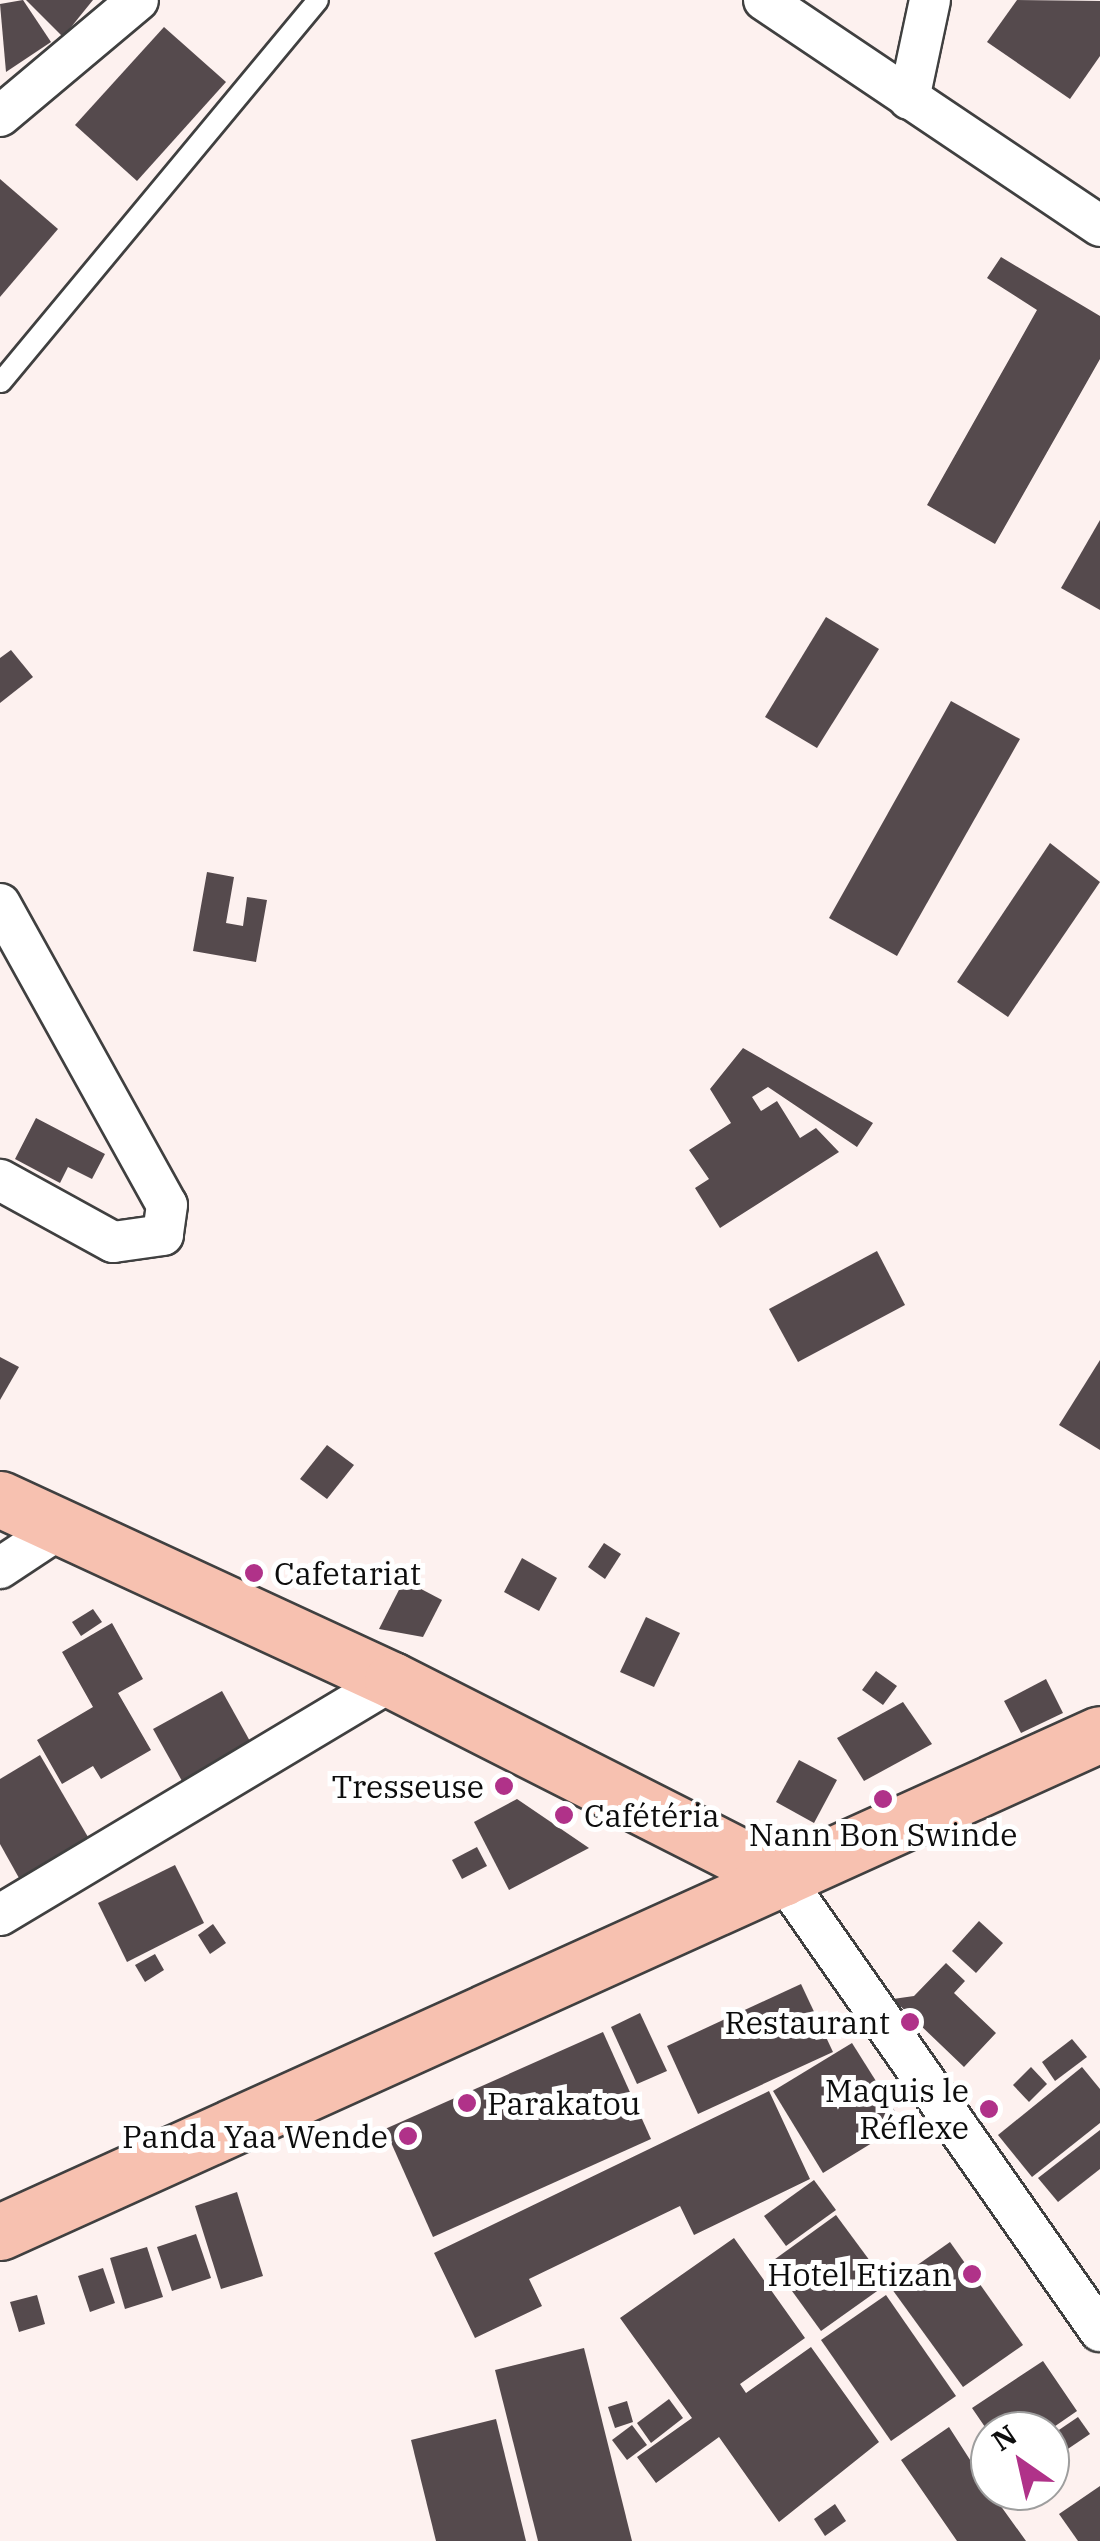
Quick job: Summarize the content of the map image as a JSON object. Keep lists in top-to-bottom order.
{
  "places": [
    "Cafetariat",
    "Tresseuse",
    "Nann Bon Swinde",
    "Cafétéria",
    "Restaurant",
    "Parakatou",
    "Maquis le Réflexe",
    "Panda Yaa Wende",
    "Hotel Etizan"
  ],
  "north": "top left"
}
